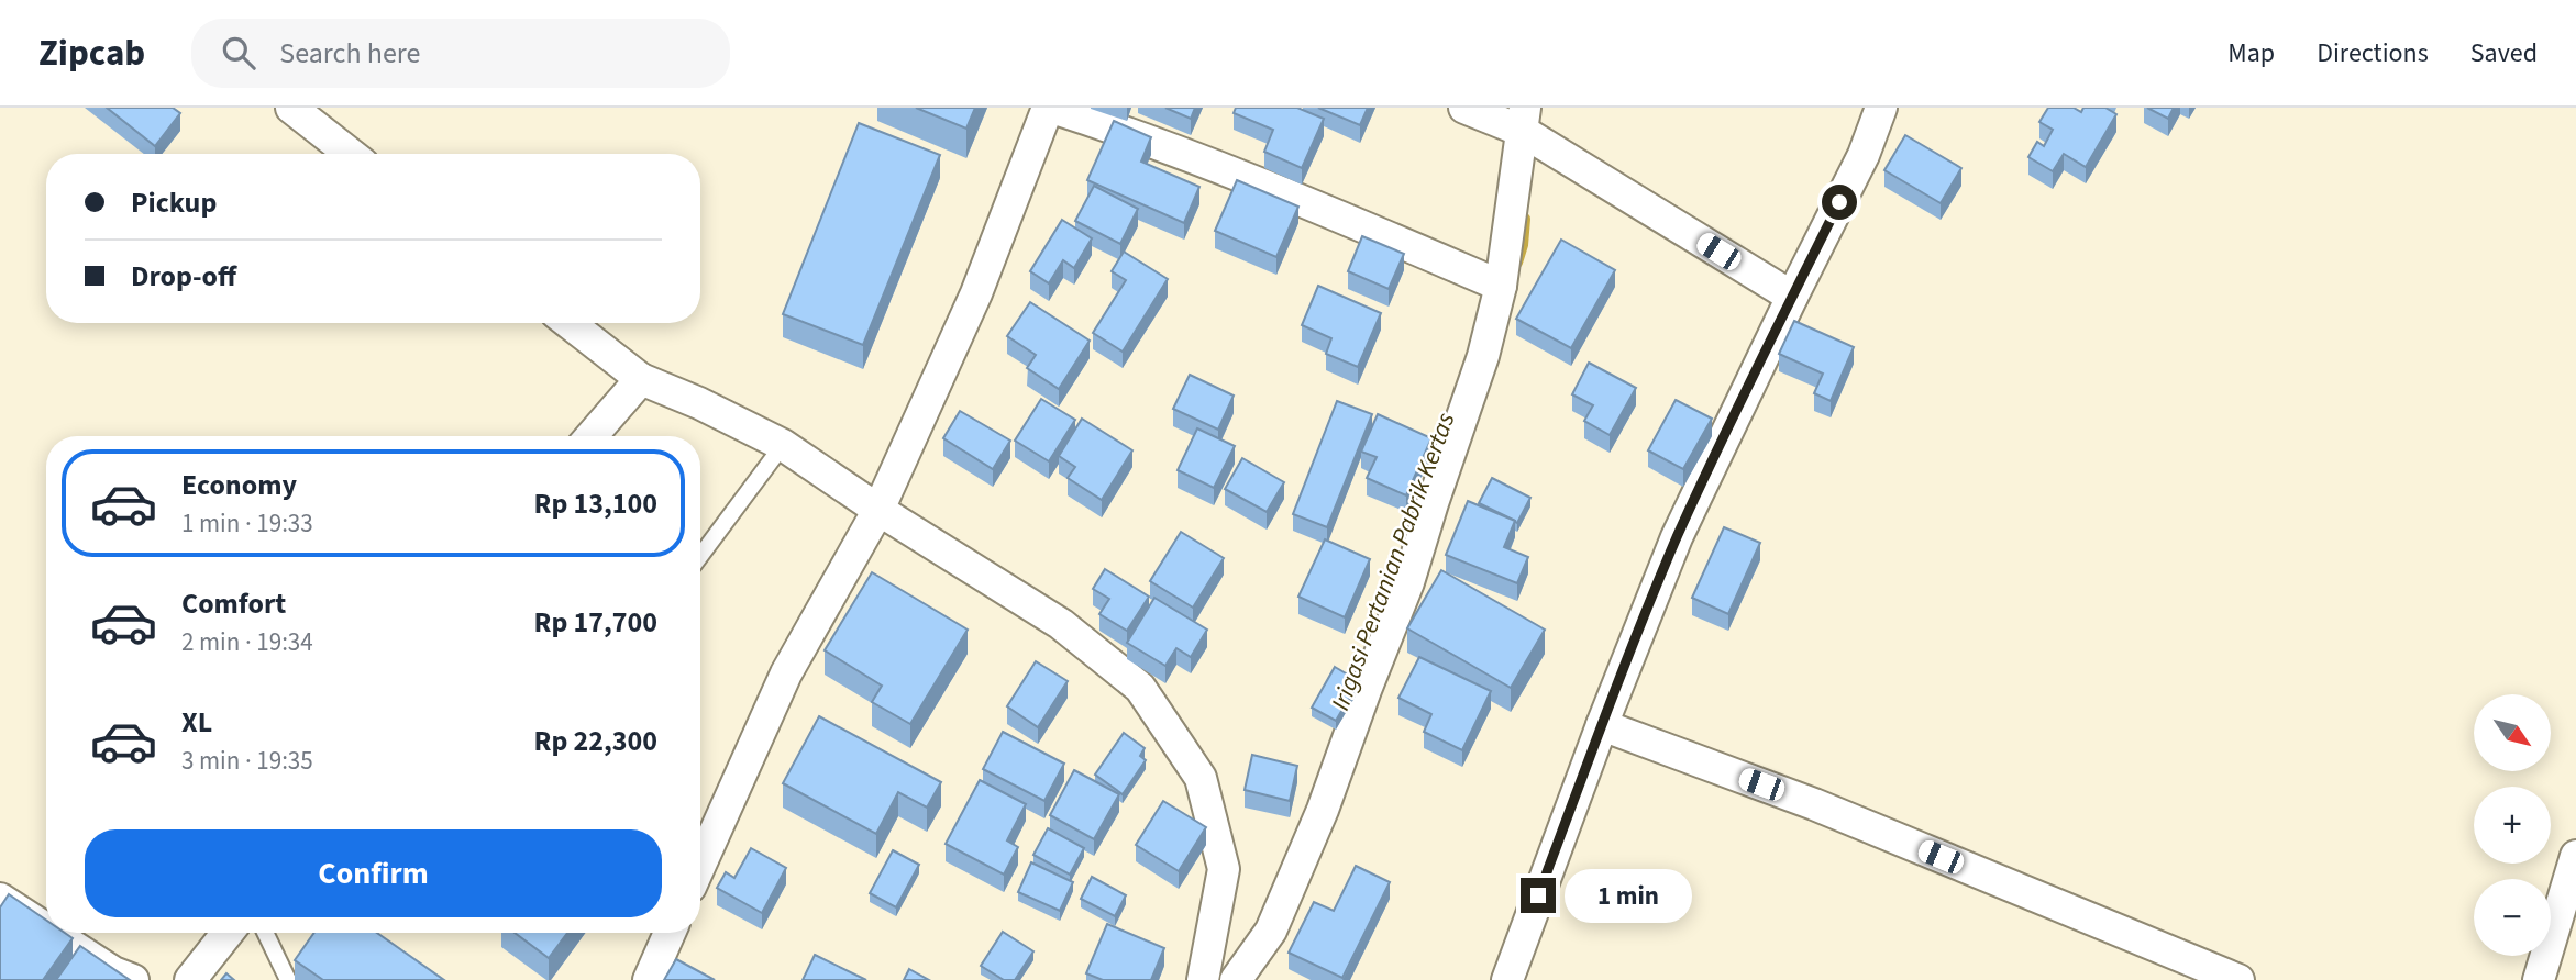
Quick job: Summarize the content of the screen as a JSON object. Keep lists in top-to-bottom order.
{
  "water": ["Irigasi Pertanian Pabrik Kertas"],
  "north": "bottom right",
  "page": {
    "header": "Zipcab",
    "search": "Search here",
    "nav": ["Map", "Directions", "Saved"],
    "banner": ["Pickup", "Drop-off"],
    "list": [
      {
        "name": "Economy",
        "note": "1 min · 19:33",
        "value": "Rp 13,100"
      },
      {
        "name": "Comfort",
        "note": "2 min · 19:34",
        "value": "Rp 17,700"
      },
      {
        "name": "XL",
        "note": "3 min · 19:35",
        "value": "Rp 22,300"
      }
    ],
    "map_buttons": ["+", "−"],
    "buttons": "Confirm",
    "bubble": "1 min"
  }
}
